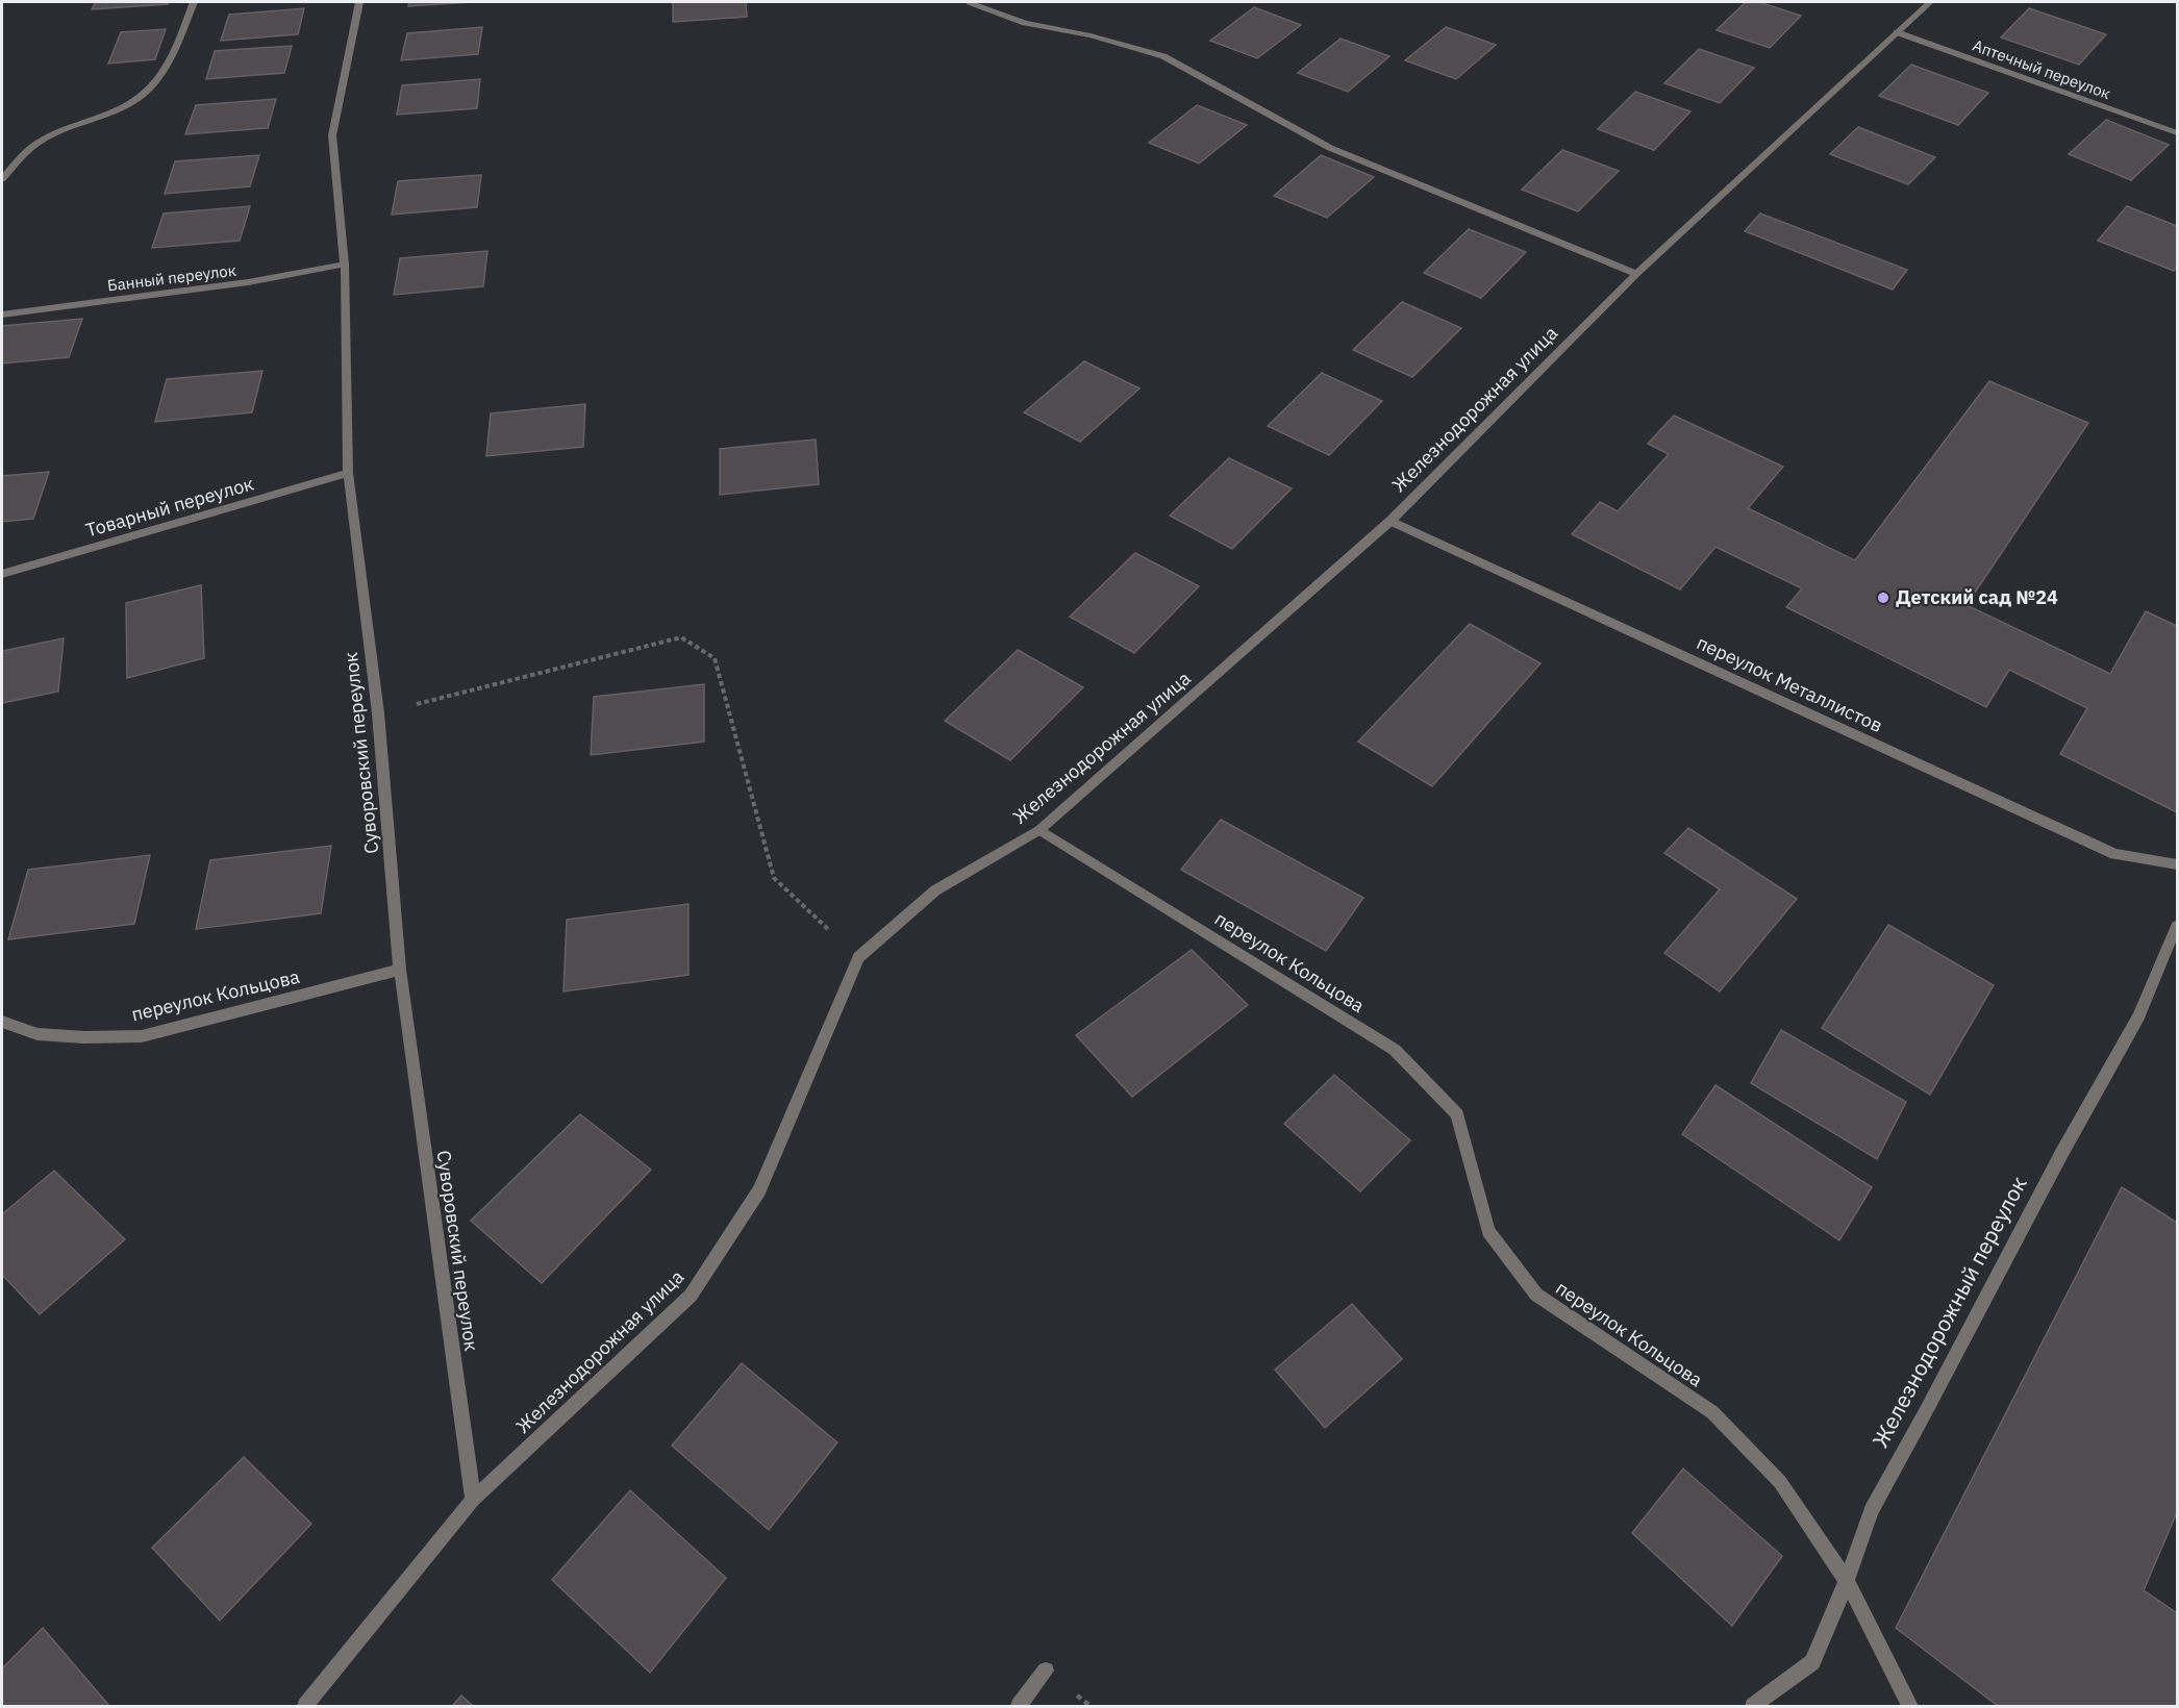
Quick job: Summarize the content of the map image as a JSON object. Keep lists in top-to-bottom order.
{
  "streets": {
    "street": [
      "Аптечный переулок",
      "Банный переулок",
      "Железнодорожная улица",
      "Товарный переулок",
      "переулок Металлистов",
      "Суворовский переулок",
      "переулок Кольцова",
      "Железнодорожный переулок"
    ]
  },
  "crossings": [
    ["Аптечный переулок", "Железнодорожная улица"],
    ["Банный переулок", "Суворовский переулок"],
    ["Железнодорожная улица", "переулок Металлистов"],
    ["Железнодорожная улица", "Суворовский переулок"],
    ["Железнодорожная улица", "переулок Кольцова"],
    ["Товарный переулок", "Суворовский переулок"],
    ["Суворовский переулок", "переулок Кольцова"],
    ["переулок Кольцова", "Железнодорожный переулок"]
  ],
  "places": ["Детский сад №24"]
}
